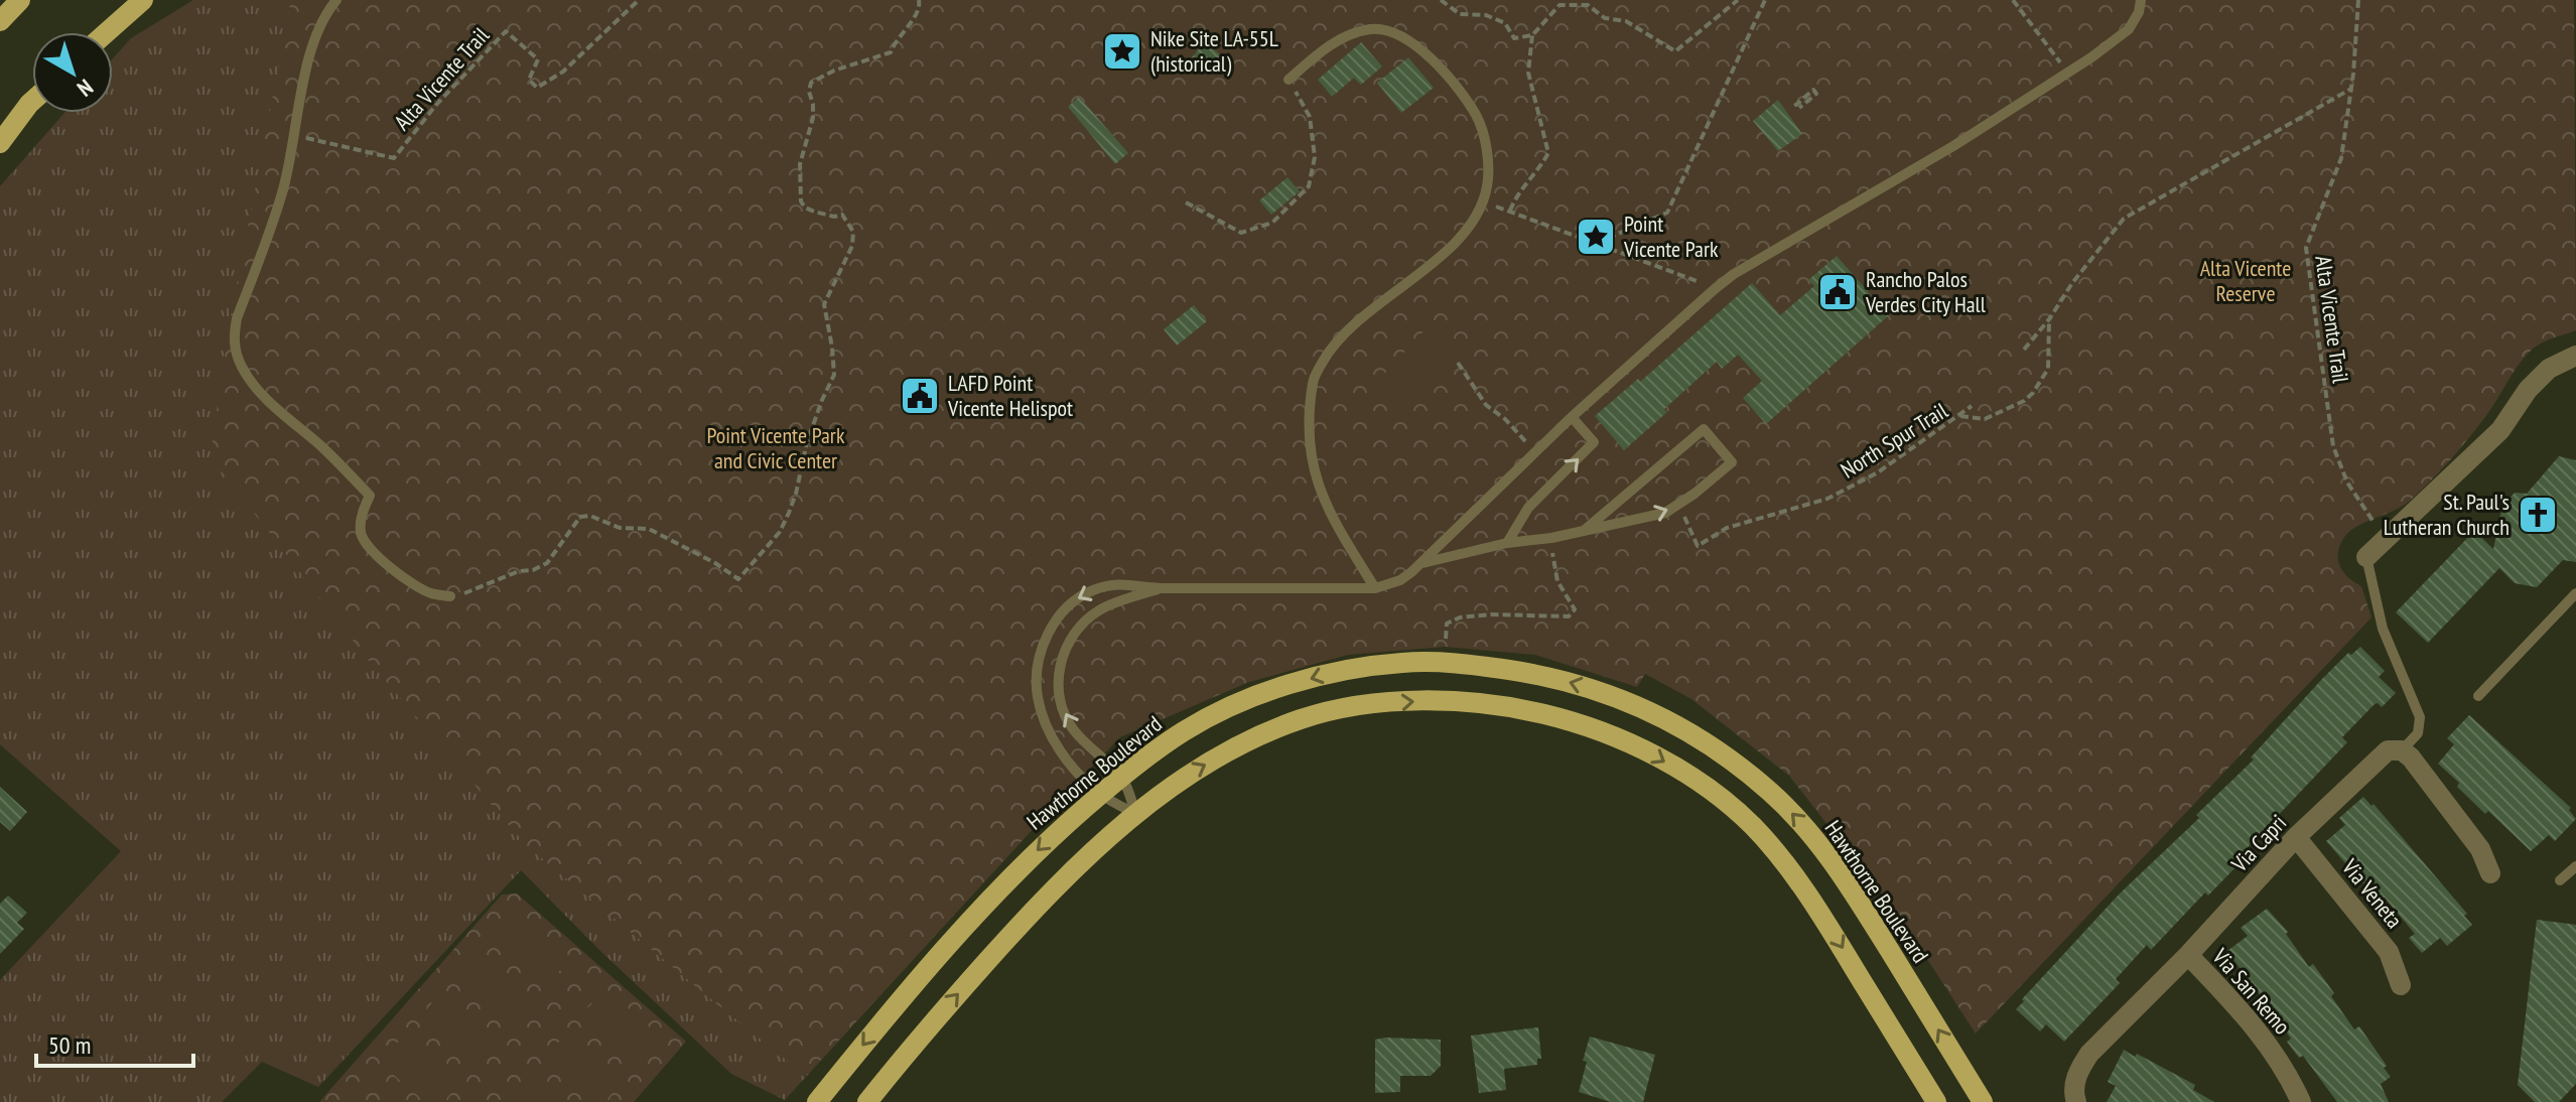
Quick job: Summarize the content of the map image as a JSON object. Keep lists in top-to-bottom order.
{
  "streets": {
    "main road": ["Hawthorne Boulevard"],
    "street": ["Via Capri", "Via Veneta", "Via San Remo"],
    "path": ["Alta Vicente Trail", "North Spur Trail"]
  },
  "crossings": [
    ["Via Capri", "Via Veneta"],
    ["Via Capri", "Via San Remo"]
  ],
  "parks": ["Alta Vicente Reserve", "Point Vicente Park and Civic Center"],
  "places": {
    "place": ["Nike Site LA-55L (historical)", "Point Vicente Park"],
    "public building": ["Rancho Palos Verdes City Hall", "LAFD Point Vicente Helispot"],
    "church": ["St. Paul's Lutheran Church"]
  },
  "scale_bar": "50 m",
  "north": "bottom right"
}
